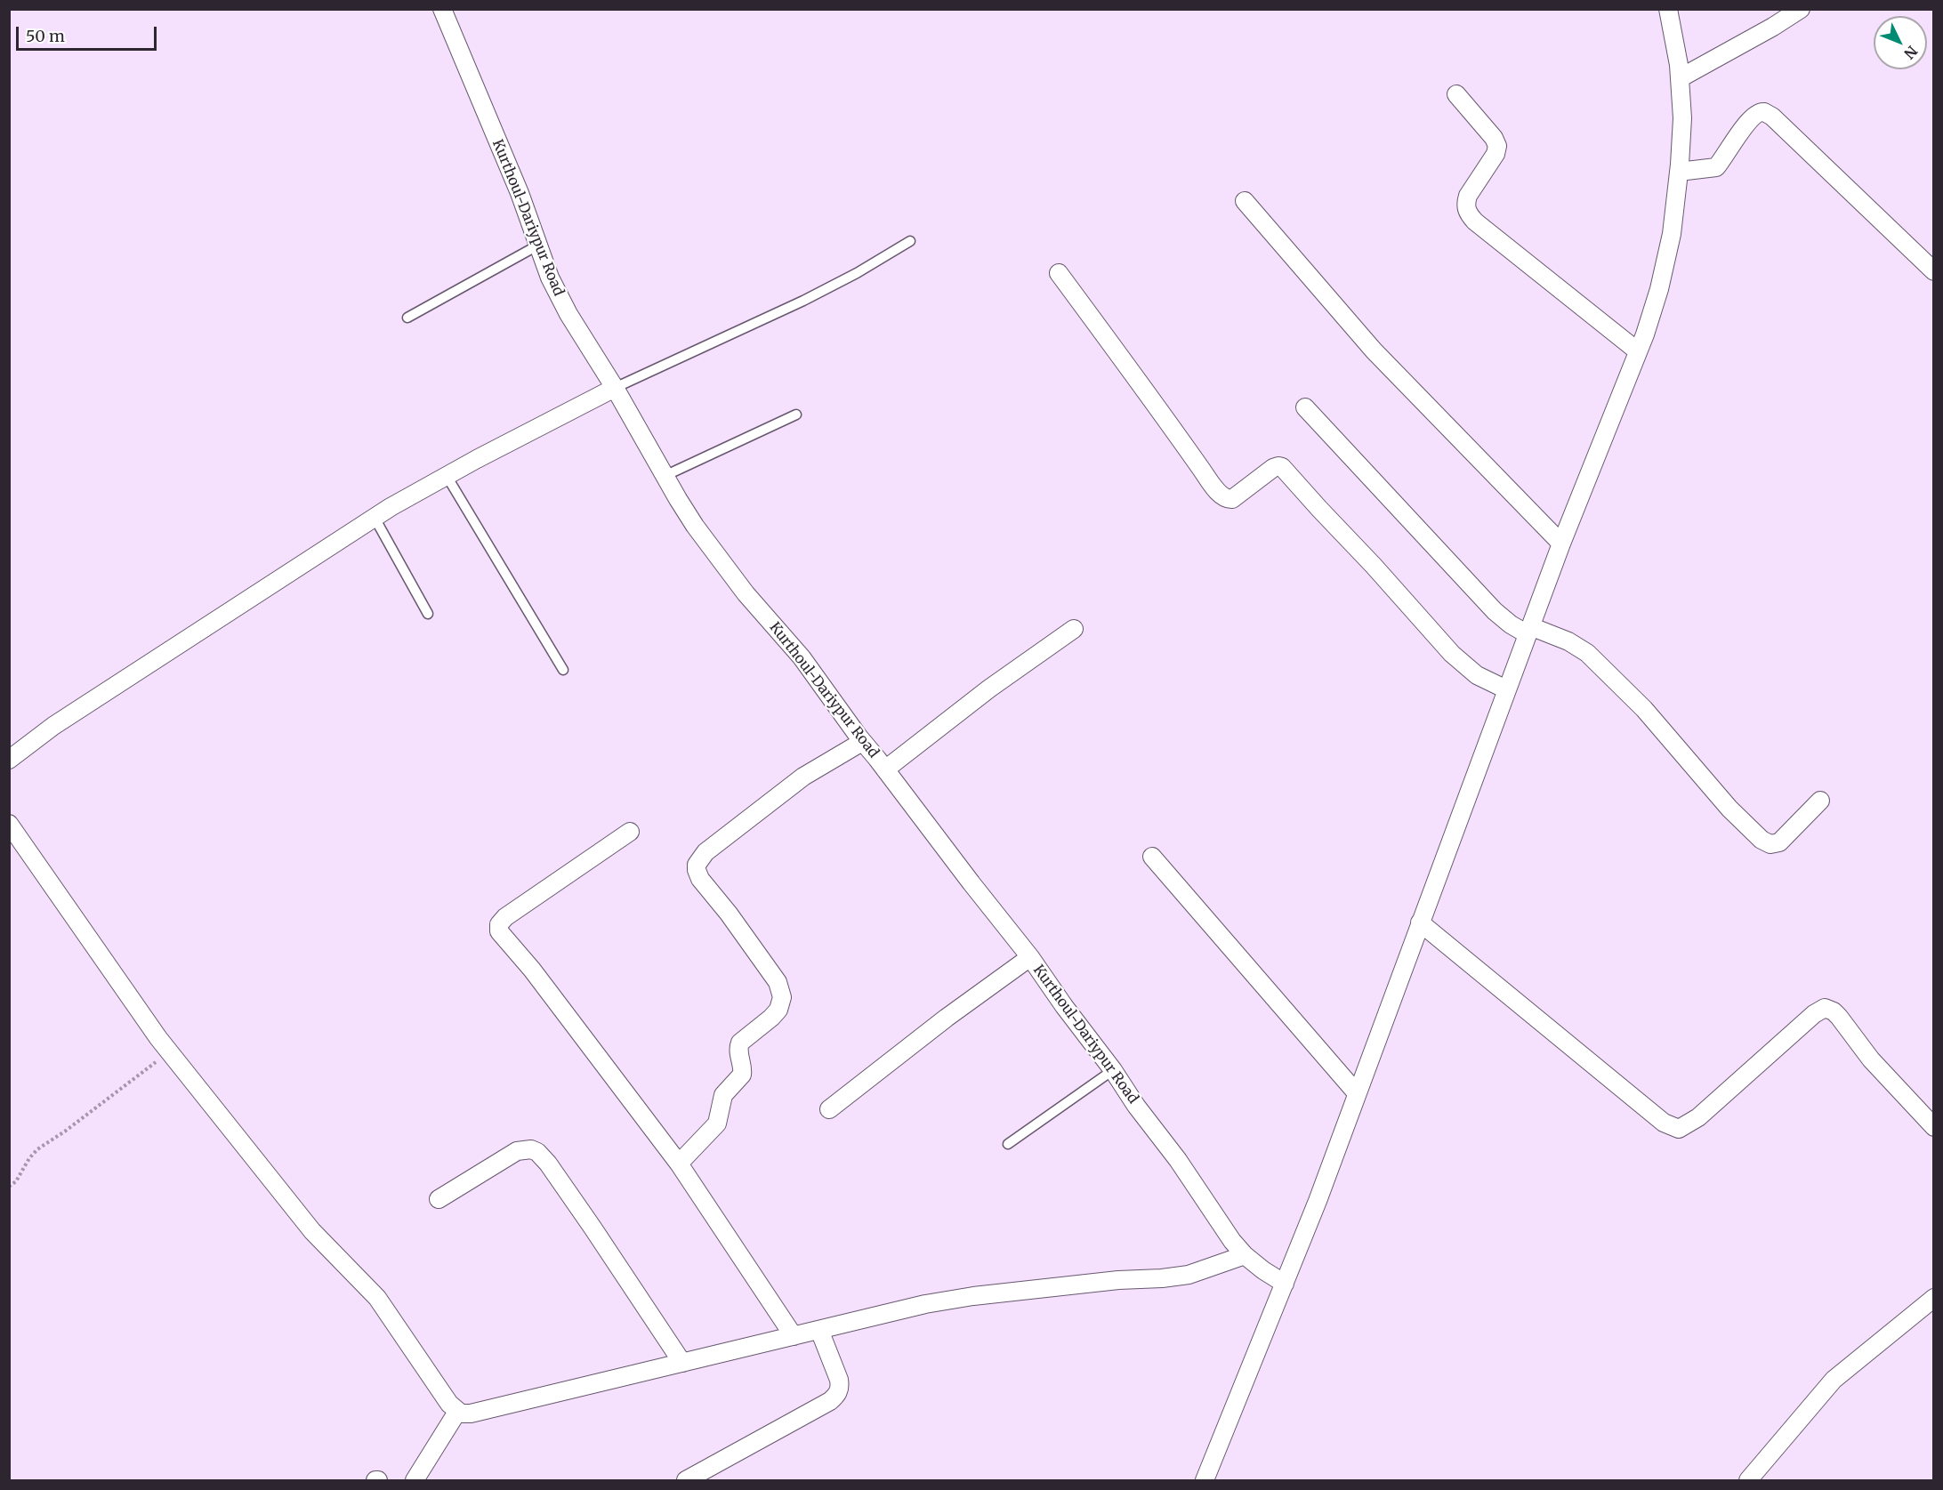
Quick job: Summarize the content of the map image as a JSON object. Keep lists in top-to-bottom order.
{
  "streets": {
    "street": ["Kurthoul-Dariypur Road"]
  },
  "scale_bar": "50 m",
  "north": "bottom right"
}
